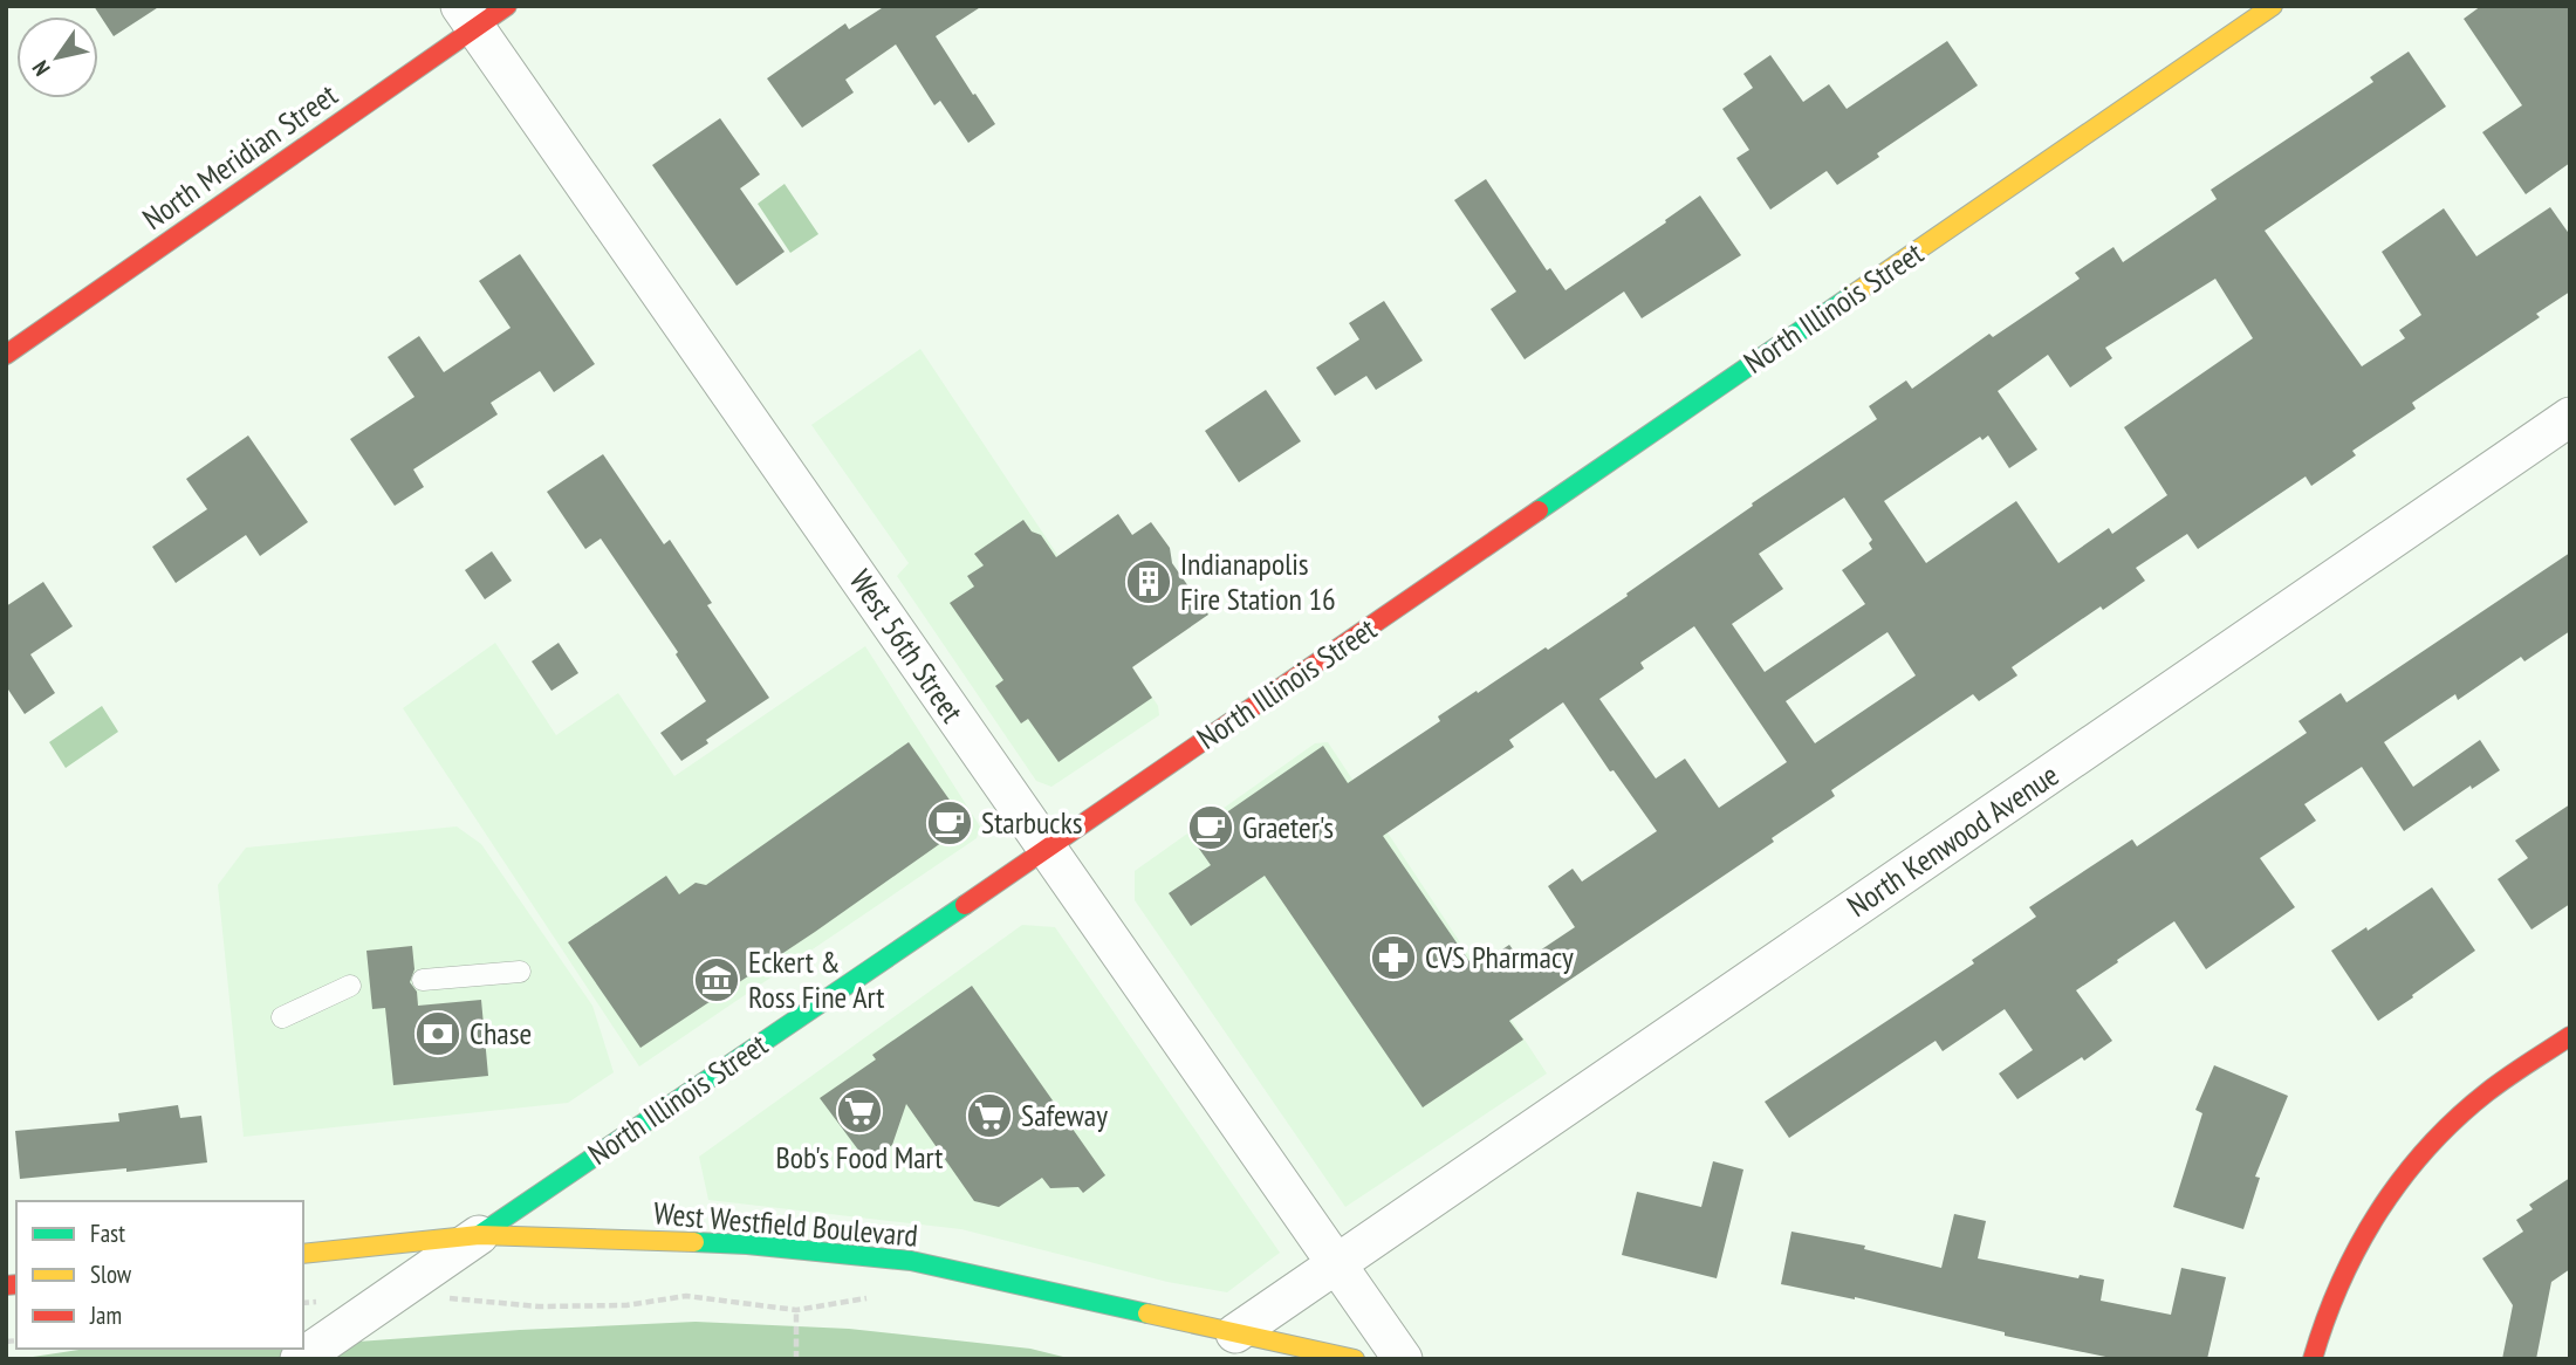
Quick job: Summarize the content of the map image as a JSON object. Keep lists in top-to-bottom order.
{
  "streets": {
    "street": [
      "North Meridian Street",
      "North Illinois Street",
      "West 56th Street",
      "North Kenwood Avenue",
      "West Westfield Boulevard"
    ]
  },
  "crossings": [
    ["North Meridian Street", "West 56th Street"],
    ["North Illinois Street", "West 56th Street"],
    ["North Illinois Street", "West Westfield Boulevard"],
    ["West 56th Street", "North Kenwood Avenue"],
    ["North Kenwood Avenue", "West Westfield Boulevard"]
  ],
  "places": {
    "building": ["Indianapolis Fire Station 16"],
    "cafe": ["Starbucks", "Graeter's"],
    "pharmacy": ["CVS Pharmacy"],
    "museum": ["Eckert & Ross Fine Art"],
    "bank": ["Chase"],
    "supermarket": ["Bob's Food Mart", "Safeway"]
  },
  "legend": ["Fast", "Slow", "Jam"],
  "north": "bottom left"
}
